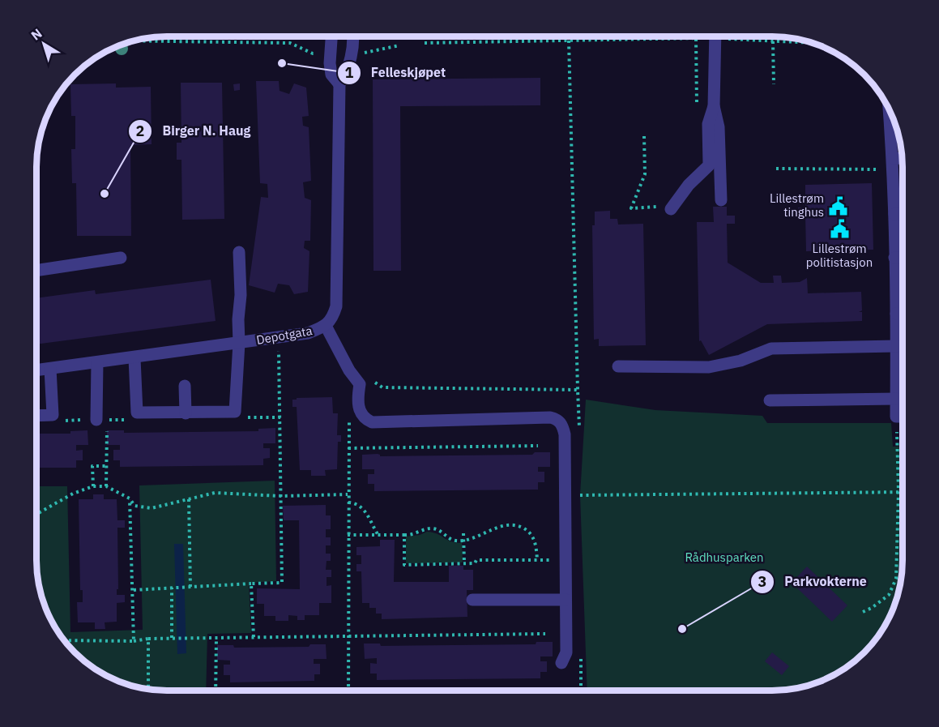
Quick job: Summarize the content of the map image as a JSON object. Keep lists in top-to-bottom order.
{
  "streets": {
    "street": ["Depotgata"]
  },
  "parks": ["Rådhusparken"],
  "places": {
    "other": ["Felleskjøpet", "Birger N. Haug", "Parkvokterne"],
    "public building": ["Lillestrøm tinghus", "Lillestrøm politistasjon"]
  },
  "north": "top left"
}
